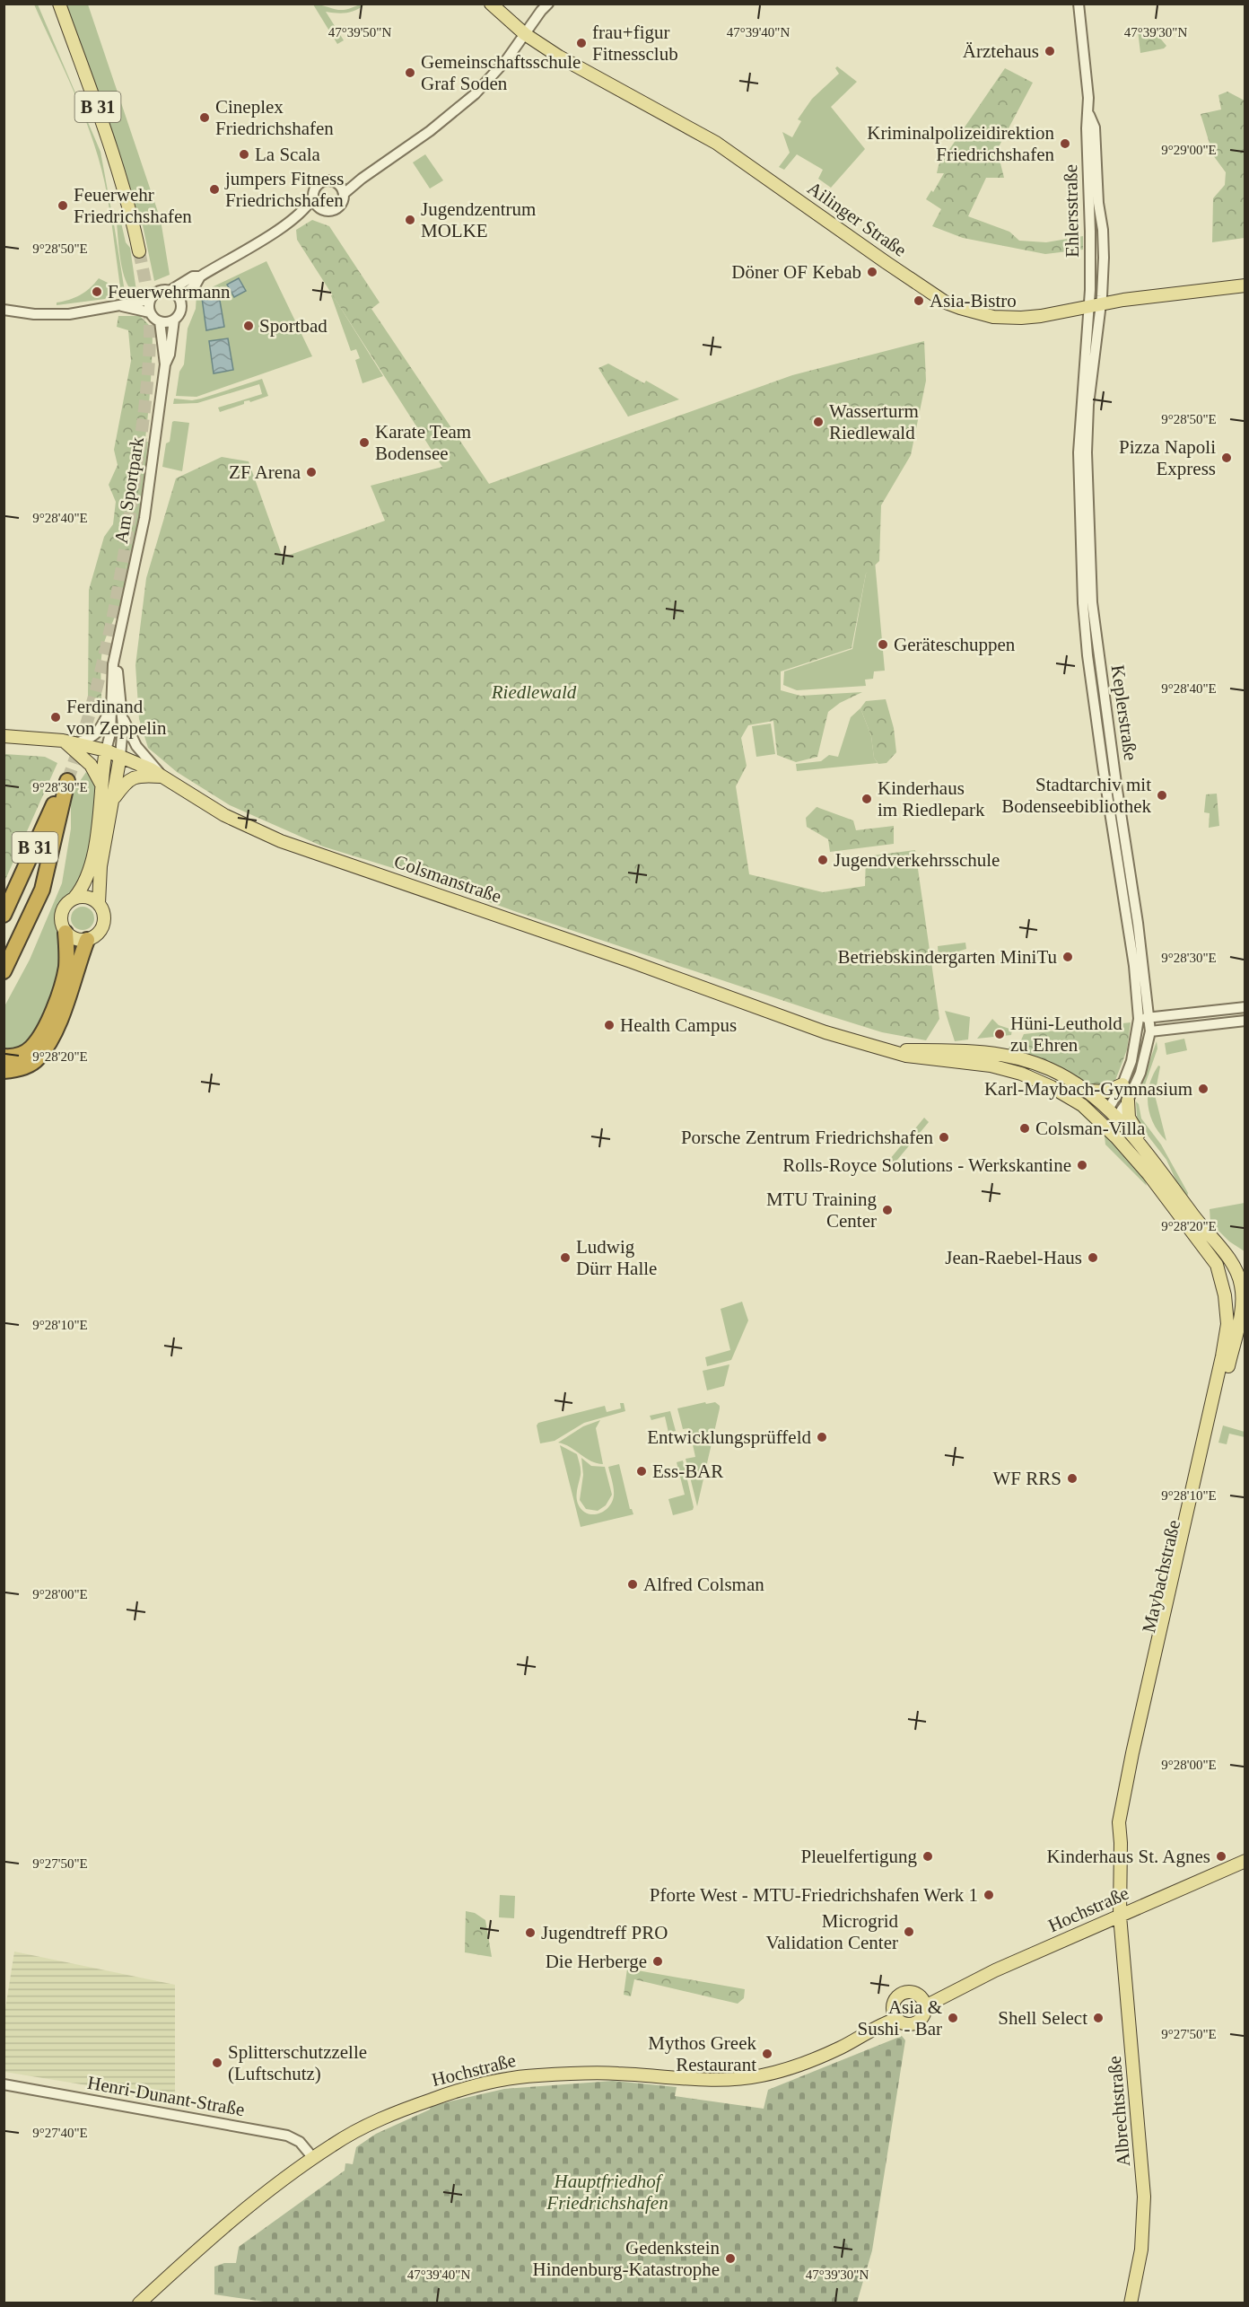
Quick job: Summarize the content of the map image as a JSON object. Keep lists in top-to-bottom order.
{
  "streets": {
    "highway": ["B 31"],
    "main road": [
      "Ailinger Straße",
      "Colsmanstraße",
      "Maybachstraße",
      "Hochstraße",
      "Albrechtstraße"
    ],
    "street": [
      "Ehlersstraße",
      "Am Sportpark",
      "Keplerstraße",
      "Henri-Dunant-Straße"
    ]
  },
  "crossings": [
    ["Ehlersstraße", "Ailinger Straße"],
    ["Ehlersstraße", "Keplerstraße"],
    ["Ailinger Straße", "Keplerstraße"],
    ["Am Sportpark", "Colsmanstraße"],
    ["Keplerstraße", "Colsmanstraße"],
    ["Colsmanstraße", "Maybachstraße"],
    ["Maybachstraße", "Hochstraße"],
    ["Maybachstraße", "Albrechtstraße"],
    ["Hochstraße", "Henri-Dunant-Straße"],
    ["Hochstraße", "Albrechtstraße"]
  ],
  "parks": ["Riedlewald", "Hauptfriedhof Friedrichshafen"],
  "places": [
    "frau+figur Fitnessclub",
    "Ärztehaus",
    "Gemeinschaftsschule Graf Soden",
    "Cineplex Friedrichshafen",
    "Kriminalpolizeidirektion Friedrichshafen",
    "La Scala",
    "jumpers Fitness Friedrichshafen",
    "Feuerwehr Friedrichshafen",
    "Jugendzentrum MOLKE",
    "Döner OF Kebab",
    "Feuerwehrmann",
    "Asia-Bistro",
    "Sportbad",
    "Wasserturm Riedlewald",
    "Karate Team Bodensee",
    "Pizza Napoli Express",
    "ZF Arena",
    "Geräteschuppen",
    "Ferdinand von Zeppelin",
    "Stadtarchiv mit Bodenseebibliothek",
    "Kinderhaus im Riedlepark",
    "Jugendverkehrsschule",
    "Betriebskindergarten MiniTu",
    "Health Campus",
    "Hüni-Leuthold zu Ehren",
    "Karl-Maybach-Gymnasium",
    "Colsman-Villa",
    "Porsche Zentrum Friedrichshafen",
    "Rolls-Royce Solutions - Werkskantine",
    "MTU Training Center",
    "Ludwig Dürr Halle",
    "Jean-Raebel-Haus",
    "Entwicklungsprüffeld",
    "Ess-BAR",
    "WF RRS",
    "Alfred Colsman",
    "Pleuelfertigung",
    "Kinderhaus St. Agnes",
    "Pforte West - MTU-Friedrichshafen Werk 1",
    "Microgrid Validation Center",
    "Jugendtreff PRO",
    "Die Herberge",
    "Asia & Sushi - Bar",
    "Shell Select",
    "Mythos Greek Restaurant",
    "Splitterschutzzelle (Luftschutz)",
    "Gedenkstein Hindenburg-Katastrophe"
  ],
  "coordinates": [
    "47°39'50\"N",
    "47°39'40\"N",
    "47°39'30\"N",
    "9°29'00\"E",
    "9°28'50\"E",
    "9°28'40\"E",
    "9°28'30\"E",
    "9°28'20\"E",
    "9°28'10\"E",
    "9°28'00\"E",
    "9°27'50\"E",
    "9°27'40\"E"
  ]
}
